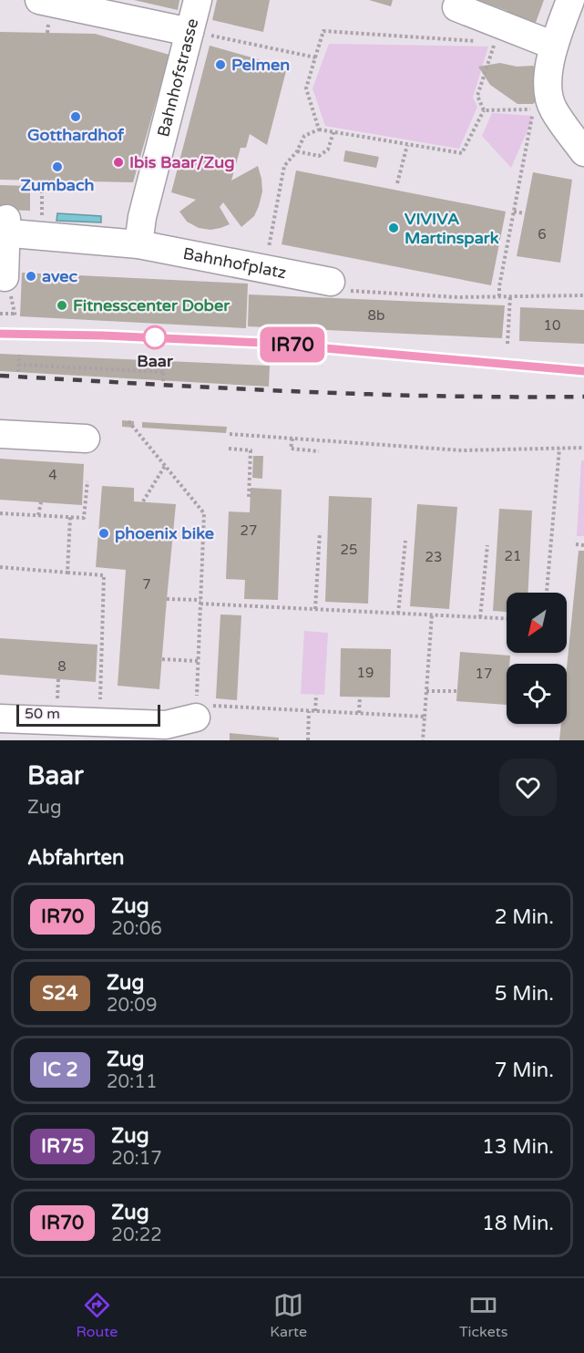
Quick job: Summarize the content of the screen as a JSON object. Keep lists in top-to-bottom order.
{
  "streets": {
    "street": ["Bahnhofstrasse", "Bahnhofplatz"]
  },
  "crossings": [
    ["Bahnhofstrasse", "Bahnhofplatz"]
  ],
  "places": [
    "Pelmen",
    "Gotthardhof",
    "Ibis Baar/Zug",
    "Zumbach",
    "VIVIVA Martinspark",
    "avec",
    "Fitnesscenter Dober",
    "Baar",
    "phoenix bike"
  ],
  "house_numbers": [
    "6",
    "8b",
    "10",
    "4",
    "27",
    "25",
    "21",
    "23",
    "7",
    "8",
    "19",
    "17"
  ],
  "scale_bar": "50 m",
  "north": "bottom left",
  "page": {
    "on_map": "IR70",
    "scale": "50 m",
    "heading": [
      ["Baar", "Zug"],
      "Abfahrten"
    ],
    "list": [
      {
        "mark": "IR70",
        "name": "Zug",
        "note": "20:06",
        "value": "2 Min."
      },
      {
        "mark": "S24",
        "name": "Zug",
        "note": "20:09",
        "value": "5 Min."
      },
      {
        "mark": "IC 2",
        "name": "Zug",
        "note": "20:11",
        "value": "7 Min."
      },
      {
        "mark": "IR75",
        "name": "Zug",
        "note": "20:17",
        "value": "13 Min."
      },
      {
        "mark": "IR70",
        "name": "Zug",
        "note": "20:22",
        "value": "18 Min."
      }
    ],
    "tabs": ["Route", "Karte", "Tickets"]
  }
}
